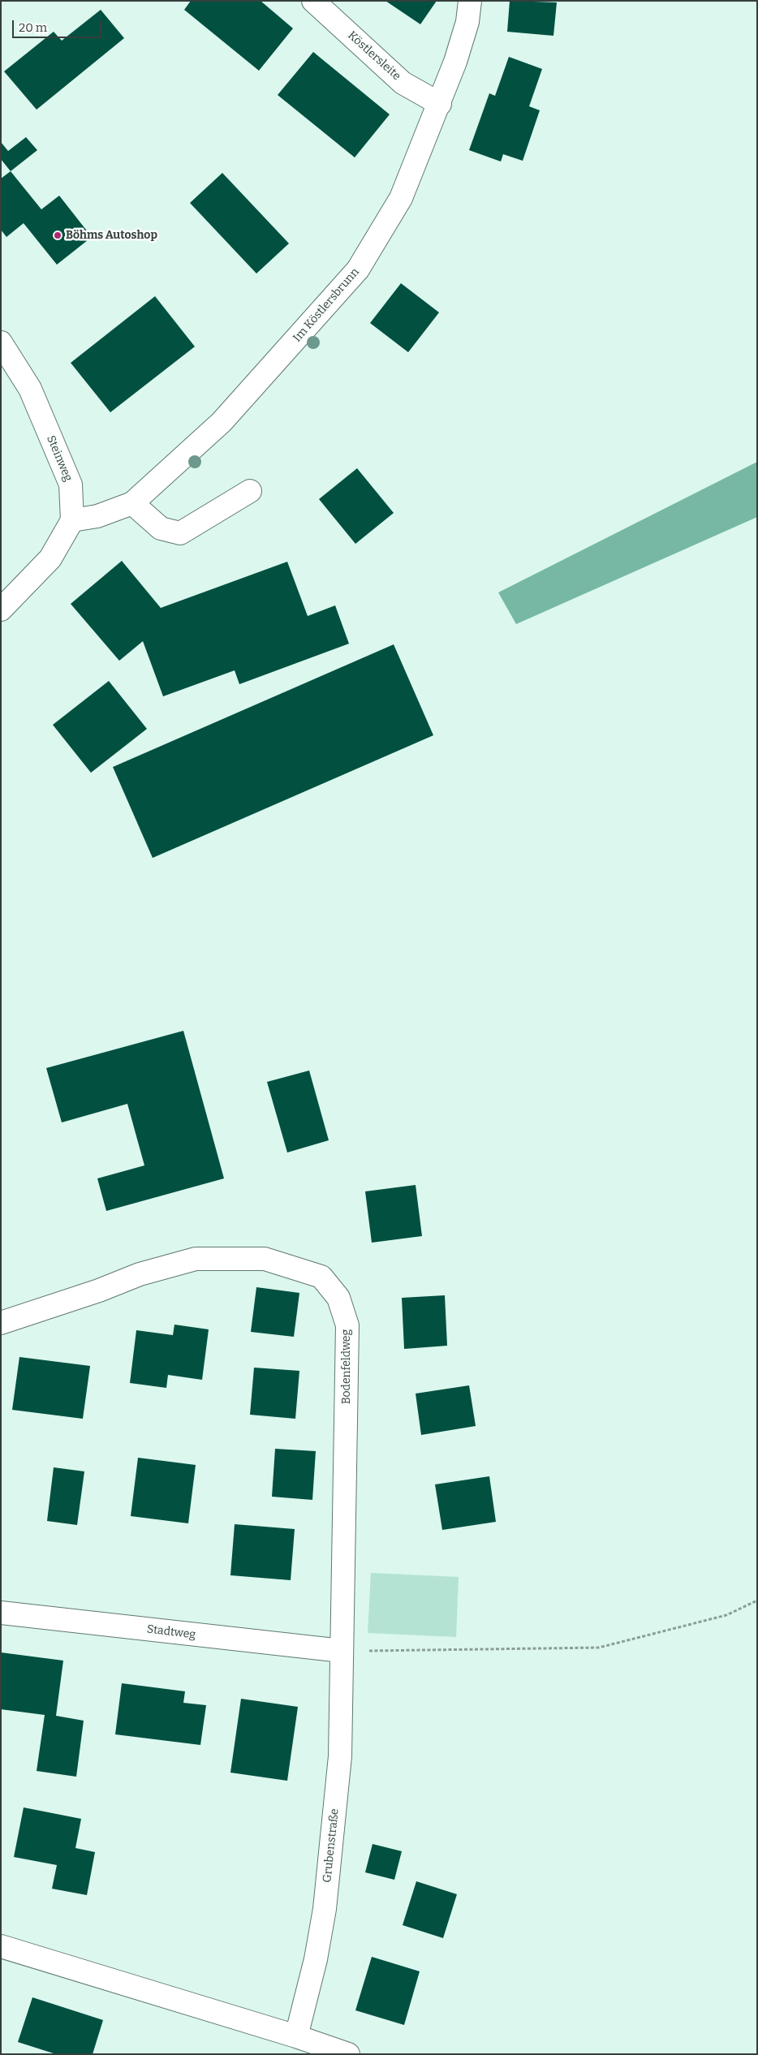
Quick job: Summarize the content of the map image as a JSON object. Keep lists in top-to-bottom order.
{
  "streets": {
    "street": [
      "Köstlersleite",
      "Im Köstlersbrunn",
      "Steinweg",
      "Bodenfeldweg",
      "Stadtweg",
      "Grubenstraße"
    ]
  },
  "crossings": [
    ["Köstlersleite", "Im Köstlersbrunn"],
    ["Im Köstlersbrunn", "Steinweg"],
    ["Bodenfeldweg", "Stadtweg"],
    ["Bodenfeldweg", "Grubenstraße"],
    ["Stadtweg", "Grubenstraße"]
  ],
  "places": ["Böhms Autoshop"],
  "scale_bar": "20 m"
}
